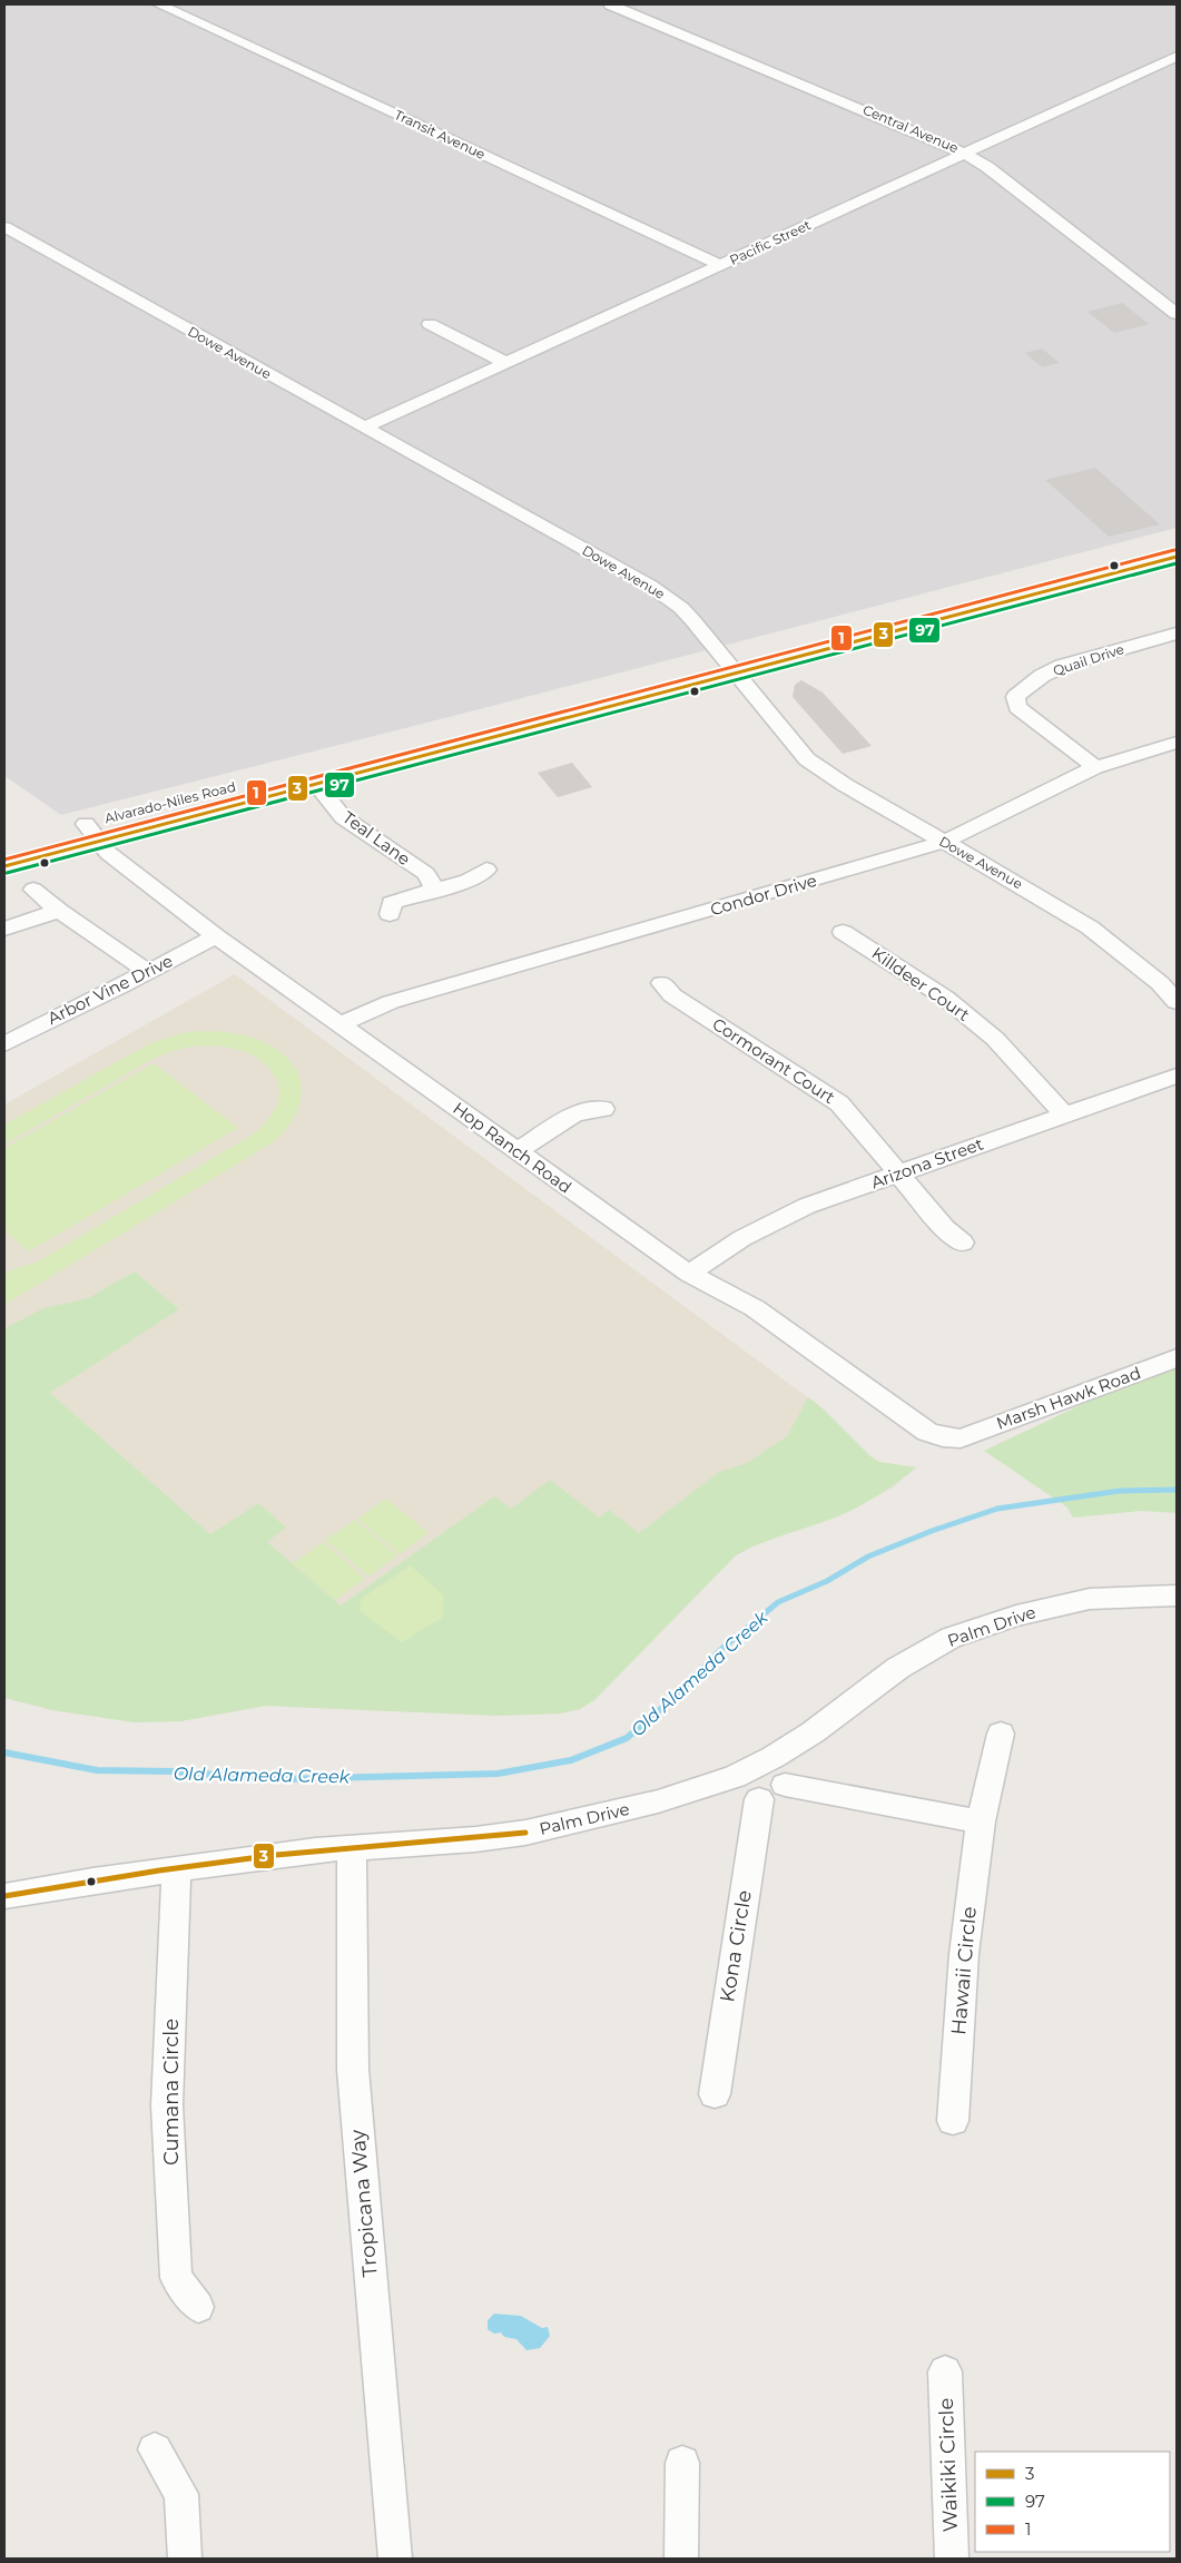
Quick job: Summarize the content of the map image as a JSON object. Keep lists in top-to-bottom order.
{
  "streets": {
    "main road": ["Alvarado-Niles Road"],
    "street": [
      "Central Avenue",
      "Transit Avenue",
      "Pacific Street",
      "Dowe Avenue",
      "Quail Drive",
      "Teal Lane",
      "Condor Drive",
      "Killdeer Court",
      "Arbor Vine Drive",
      "Cormorant Court",
      "Hop Ranch Road",
      "Arizona Street",
      "Marsh Hawk Road",
      "Palm Drive",
      "Kona Circle",
      "Hawaii Circle",
      "Cumana Circle",
      "Tropicana Way",
      "Waikiki Circle"
    ]
  },
  "crossings": [
    ["Central Avenue", "Pacific Street"],
    ["Transit Avenue", "Pacific Street"],
    ["Pacific Street", "Dowe Avenue"],
    ["Dowe Avenue", "Alvarado-Niles Road"],
    ["Dowe Avenue", "Condor Drive"],
    ["Quail Drive", "Condor Drive"],
    ["Alvarado-Niles Road", "Teal Lane"],
    ["Alvarado-Niles Road", "Hop Ranch Road"],
    ["Condor Drive", "Hop Ranch Road"],
    ["Killdeer Court", "Arizona Street"],
    ["Arbor Vine Drive", "Hop Ranch Road"],
    ["Cormorant Court", "Arizona Street"],
    ["Hop Ranch Road", "Arizona Street"],
    ["Hop Ranch Road", "Marsh Hawk Road"],
    ["Palm Drive", "Cumana Circle"],
    ["Palm Drive", "Tropicana Way"]
  ],
  "water": ["Old Alameda Creek"],
  "lines": ["transit line 1", "transit line 3", "transit line 97"],
  "legend": ["3", "97", "1"]
}
